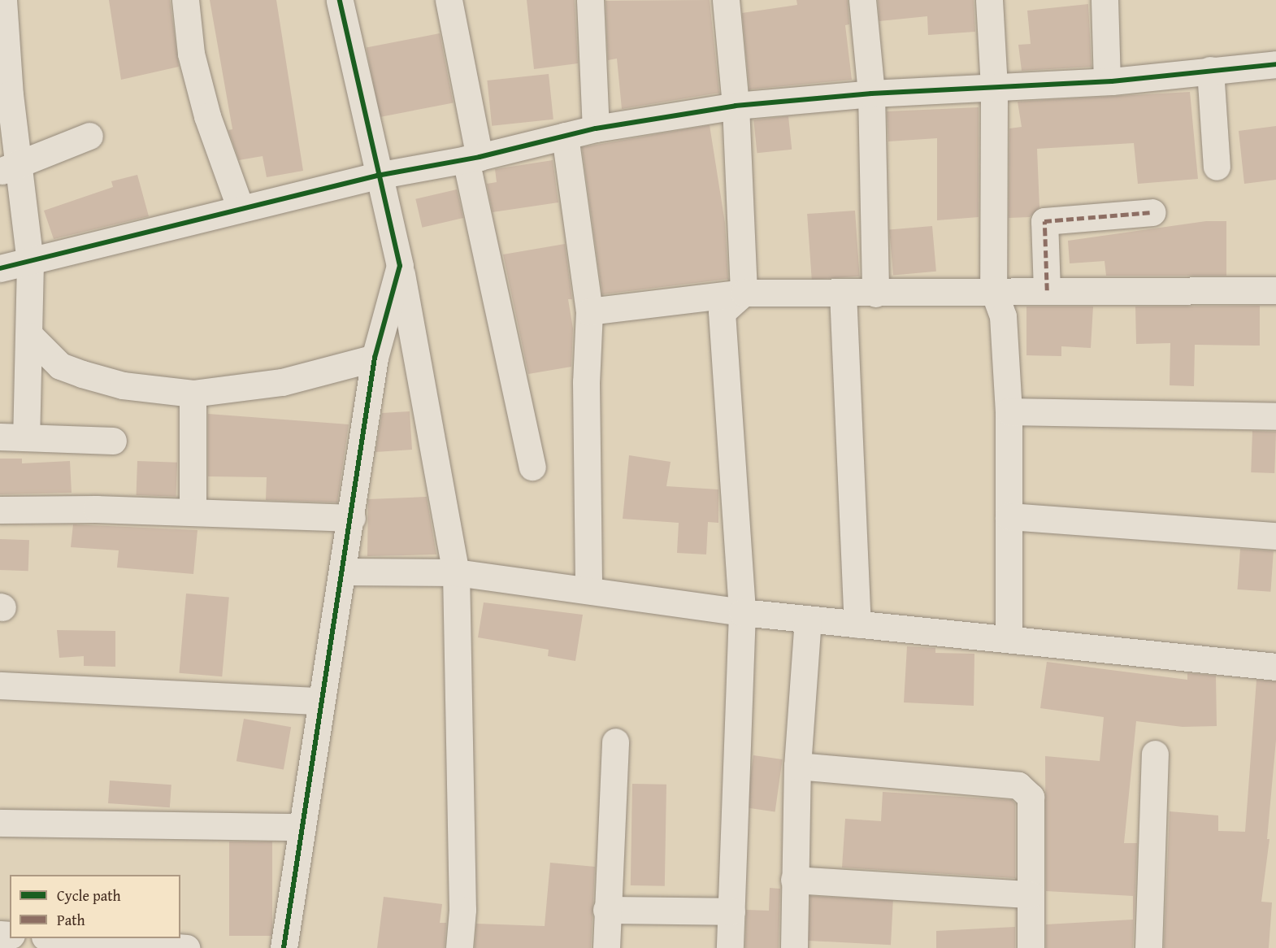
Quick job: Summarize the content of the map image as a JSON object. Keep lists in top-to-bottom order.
{
  "legend": ["Cycle path", "Path"]
}
